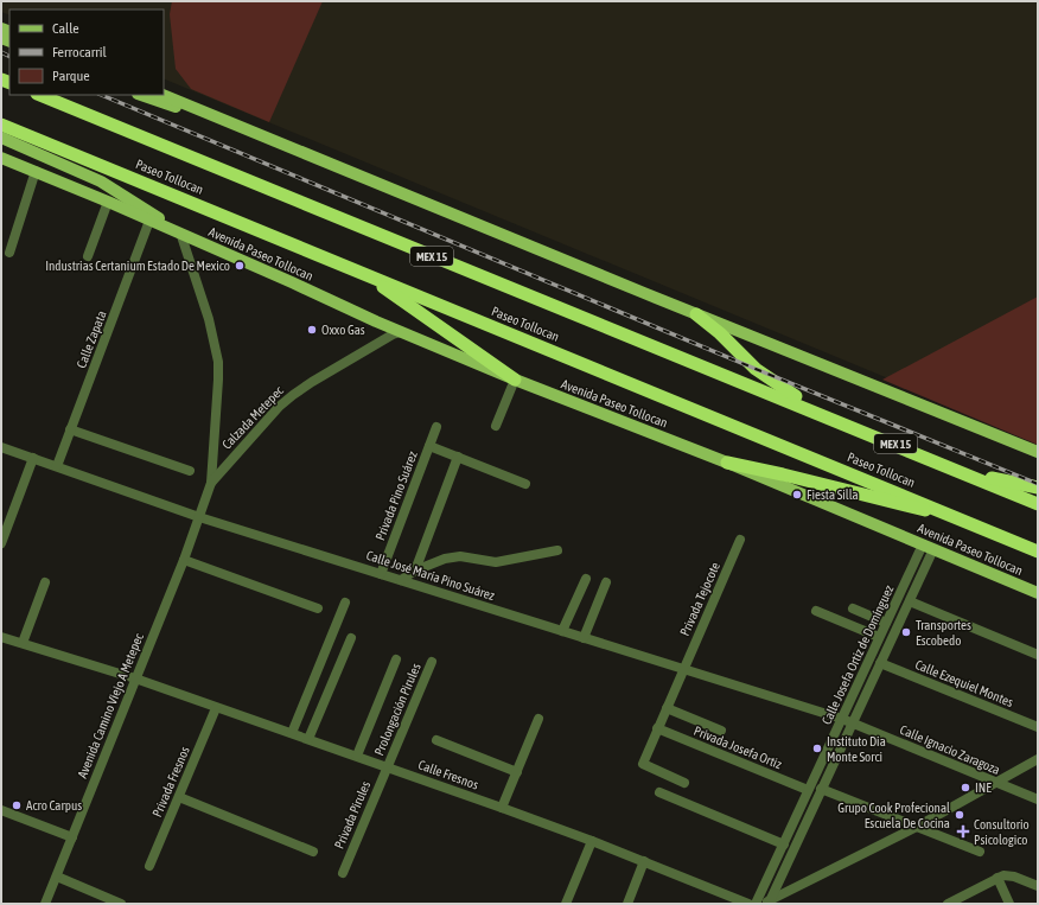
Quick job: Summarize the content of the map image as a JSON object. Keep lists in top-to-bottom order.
{
  "streets": {
    "highway": ["Paseo Tollocan", "MEX 15"],
    "main road": ["Avenida Paseo Tollocan"],
    "street": [
      "Calle Zapata",
      "Calzada Metepec",
      "Privada Pino Suárez",
      "Calle José María Pino Suárez",
      "Privada Tejocote",
      "Calle Josefa Ortiz de Domínguez",
      "Calle Ezequiel Montes",
      "Avenida Camino Viejo A Metepec",
      "Prolongación Pirules",
      "Privada Josefa Ortiz",
      "Calle Ignacio Zaragoza",
      "Calle Fresnos",
      "Privada Fresnos",
      "Privada Pirules"
    ]
  },
  "crossings": [
    ["Avenida Paseo Tollocan", "Calle Zapata"],
    ["Avenida Paseo Tollocan", "Calzada Metepec"],
    ["Avenida Paseo Tollocan", "Calle Josefa Ortiz de Domínguez"],
    ["Calle Zapata", "Calle José María Pino Suárez"],
    ["Calzada Metepec", "Calle José María Pino Suárez"],
    ["Calzada Metepec", "Avenida Camino Viejo A Metepec"],
    ["Privada Pino Suárez", "Calle José María Pino Suárez"],
    ["Calle José María Pino Suárez", "Privada Tejocote"],
    ["Calle José María Pino Suárez", "Calle Josefa Ortiz de Domínguez"],
    ["Calle José María Pino Suárez", "Avenida Camino Viejo A Metepec"],
    ["Calle José María Pino Suárez", "Calle Ignacio Zaragoza"],
    ["Privada Tejocote", "Privada Josefa Ortiz"],
    ["Calle Josefa Ortiz de Domínguez", "Calle Ezequiel Montes"],
    ["Calle Josefa Ortiz de Domínguez", "Privada Josefa Ortiz"],
    ["Calle Josefa Ortiz de Domínguez", "Calle Ignacio Zaragoza"],
    ["Avenida Camino Viejo A Metepec", "Calle Fresnos"],
    ["Prolongación Pirules", "Calle Fresnos"],
    ["Prolongación Pirules", "Privada Pirules"],
    ["Calle Fresnos", "Privada Fresnos"],
    ["Calle Fresnos", "Privada Pirules"]
  ],
  "places": {
    "other": [
      "Industrias Certanium Estado De Mexico",
      "Oxxo Gas",
      "Fiesta Silla",
      "Transportes Escobedo",
      "Instituto Dia Monte Sorci",
      "INE",
      "Acro Carpus",
      "Grupo Cook Profecional Escuela De Cocina"
    ],
    "health": ["Consultorio Psicologico"]
  },
  "legend": ["Calle", "Ferrocarril", "Parque"]
}
